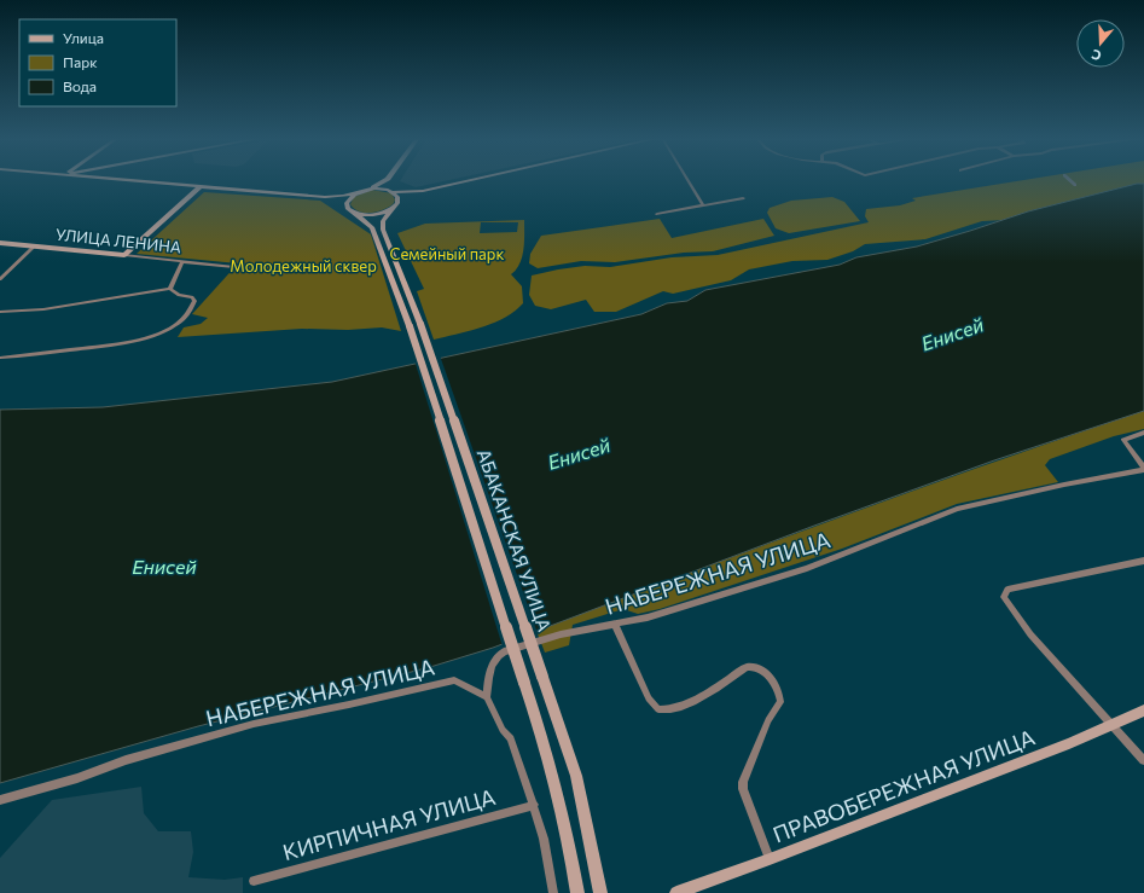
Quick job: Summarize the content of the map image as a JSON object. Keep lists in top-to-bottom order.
{
  "streets": {
    "main road": ["УЛИЦА ЛЕНИНА", "АБАКАНСКАЯ УЛИЦА", "ПРАВОБЕРЕЖНАЯ УЛИЦА"],
    "street": ["НАБЕРЕЖНАЯ УЛИЦА", "КИРПИЧНАЯ УЛИЦА"]
  },
  "water": ["Енисей"],
  "parks": ["Семейный парк", "Молодежный сквер"],
  "legend": ["Улица", "Парк", "Вода"],
  "north": "bottom"
}
